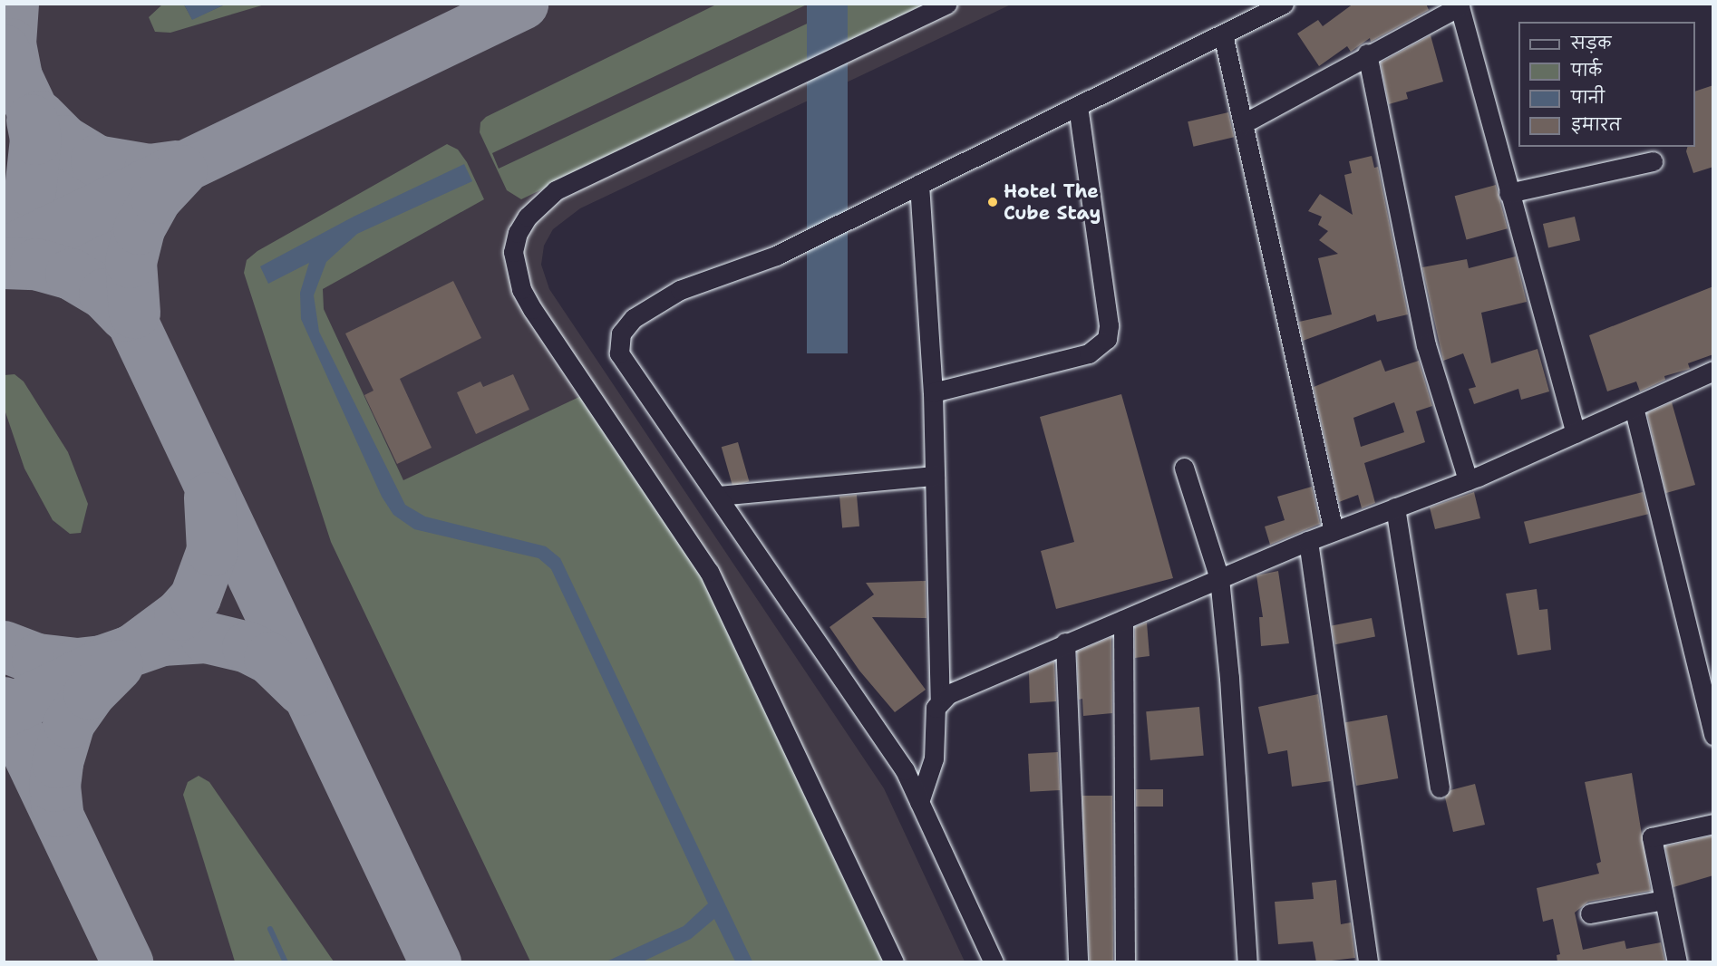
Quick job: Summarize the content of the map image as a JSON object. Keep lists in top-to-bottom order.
{
  "places": ["Hotel The Cube Stay"],
  "legend": [
    "सड़क",
    "पार्क",
    "पानी",
    "इमारत"
  ]
}
